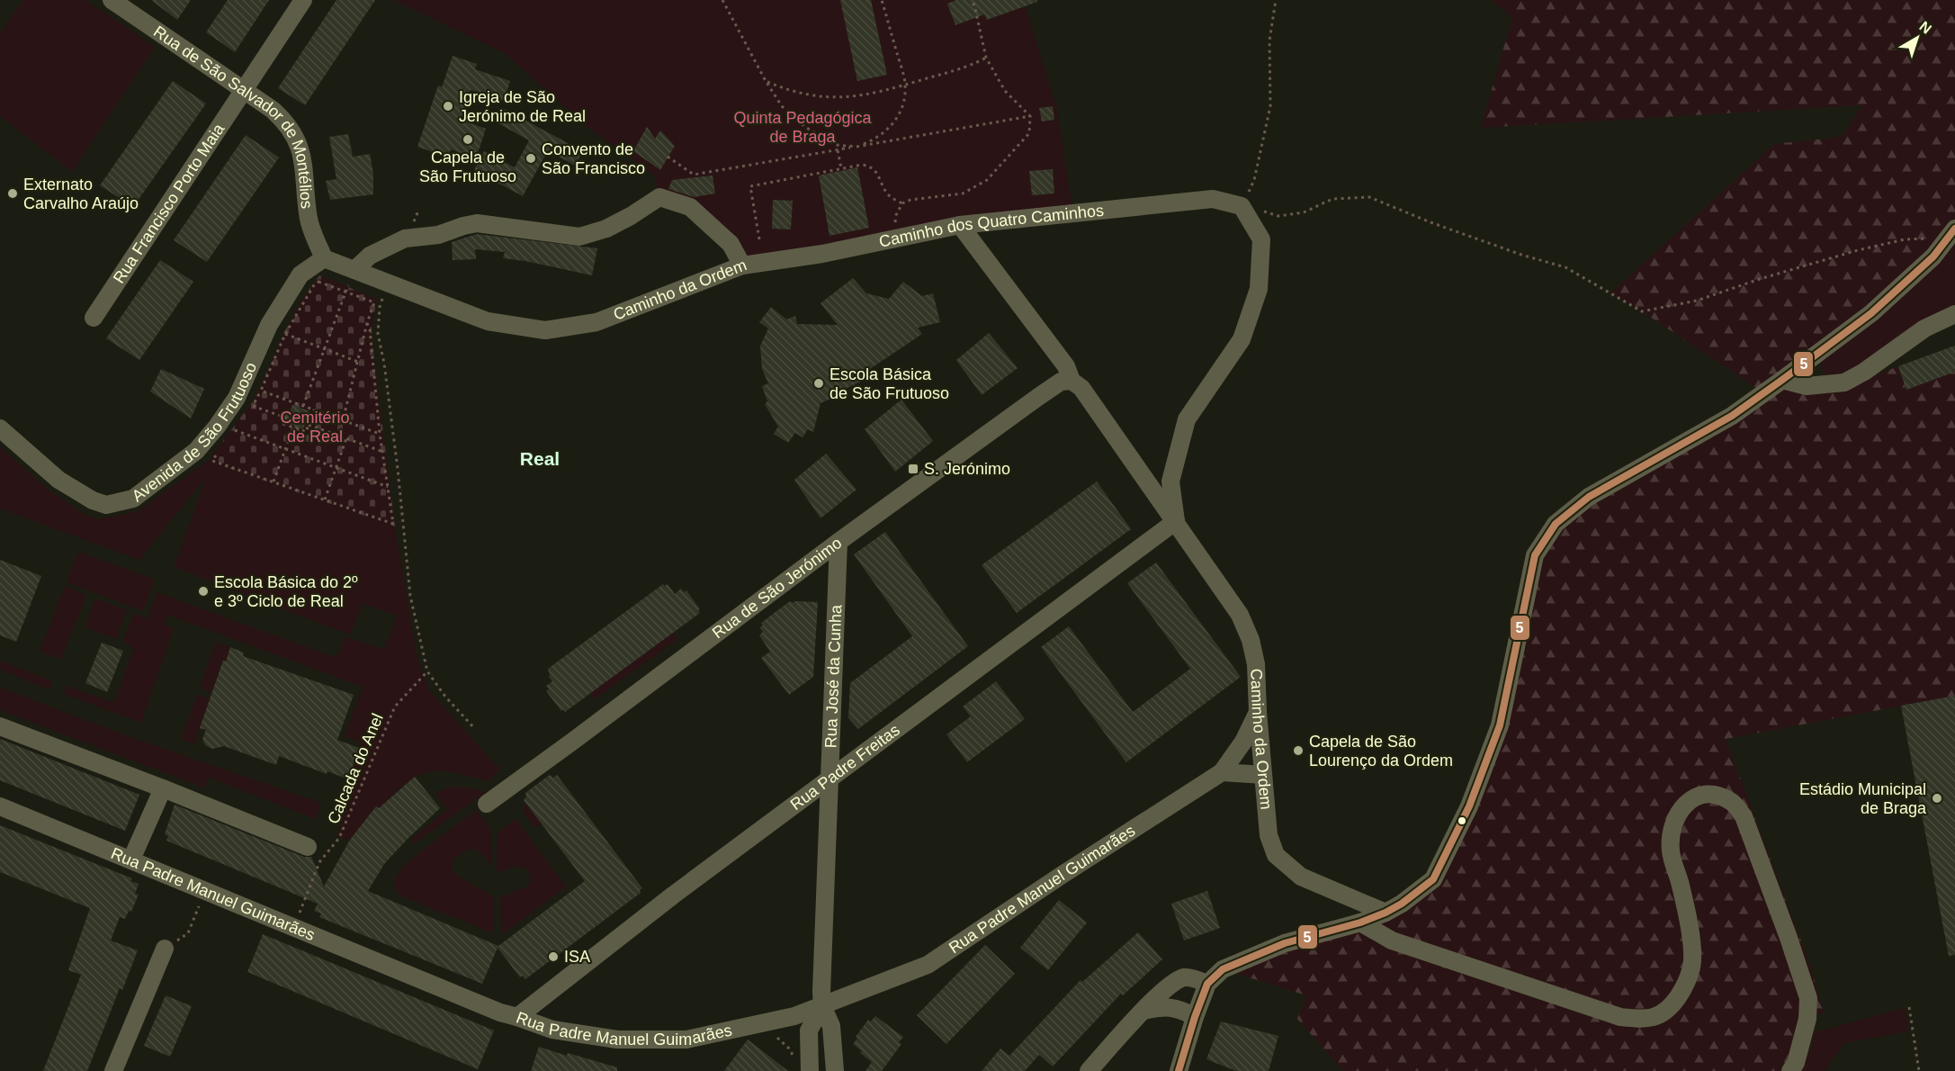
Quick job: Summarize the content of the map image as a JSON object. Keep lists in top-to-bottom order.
{
  "streets": {
    "street": [
      "Rua de São Salvador de Montélios",
      "Rua Francisco Porto Maia",
      "Caminho dos Quatro Caminhos",
      "Caminho da Ordem",
      "Avenida de São Frutuoso",
      "Rua de São Jerónimo",
      "Rua José da Cunha",
      "Rua Padre Freitas",
      "Rua Padre Manuel Guimarães"
    ],
    "path": ["Calcada do Anel"]
  },
  "crossings": [
    ["Rua de São Salvador de Montélios", "Rua Francisco Porto Maia"],
    ["Rua de São Salvador de Montélios", "Caminho da Ordem"],
    ["Rua de São Salvador de Montélios", "Avenida de São Frutuoso"],
    ["Caminho dos Quatro Caminhos", "Caminho da Ordem"],
    ["Caminho da Ordem", "Avenida de São Frutuoso"],
    ["Caminho da Ordem", "Rua de São Jerónimo"],
    ["Caminho da Ordem", "Rua Padre Freitas"],
    ["Caminho da Ordem", "Rua Padre Manuel Guimarães"],
    ["Rua de São Jerónimo", "Rua José da Cunha"],
    ["Rua José da Cunha", "Rua Padre Freitas"],
    ["Rua José da Cunha", "Rua Padre Manuel Guimarães"],
    ["Rua Padre Freitas", "Rua Padre Manuel Guimarães"],
    ["Calcada do Anel", "Rua Padre Manuel Guimarães"]
  ],
  "districts": ["Real"],
  "parks": ["Quinta Pedagógica de Braga", "Cemitério de Real"],
  "places": {
    "other": [
      "Igreja de São Jerónimo de Real",
      "Capela de São Frutuoso",
      "Convento de São Francisco",
      "Externato Carvalho Araújo",
      "Escola Básica de São Frutuoso",
      "Escola Básica do 2º e 3º Ciclo de Real",
      "Capela de São Lourenço da Ordem",
      "Estádio Municipal de Braga",
      "ISA"
    ],
    "transit": ["S. Jerónimo"]
  },
  "lines": ["transit line 5"],
  "north": "top right"
}
